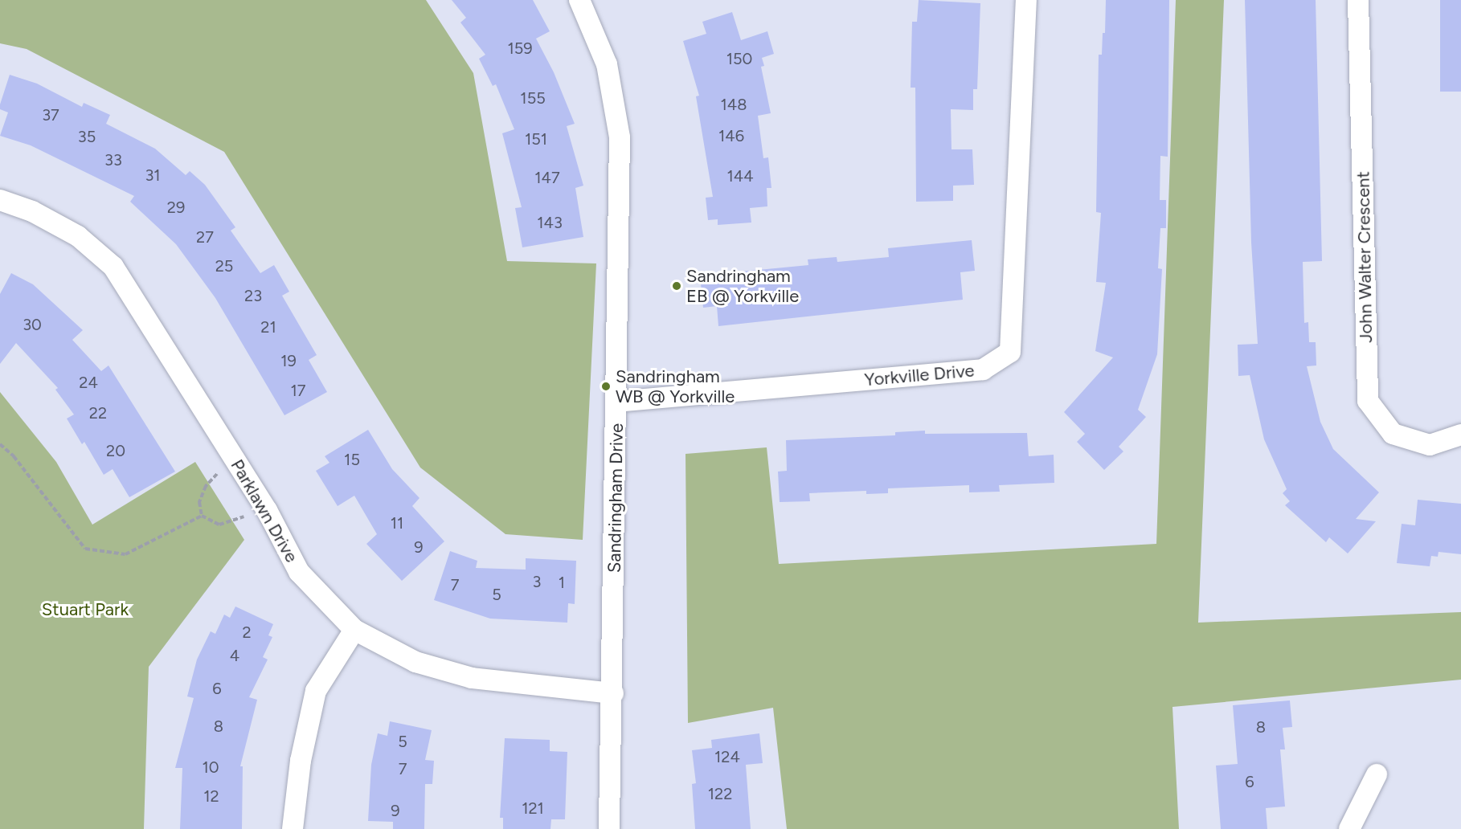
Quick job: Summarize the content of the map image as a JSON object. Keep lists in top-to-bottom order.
{
  "streets": {
    "street": [
      "John Walter Crescent",
      "Yorkville Drive",
      "Sandringham Drive",
      "Parklawn Drive"
    ]
  },
  "crossings": [
    ["Yorkville Drive", "Sandringham Drive"],
    ["Sandringham Drive", "Parklawn Drive"]
  ],
  "parks": ["Stuart Park"],
  "places": ["Sandringham EB @ Yorkville", "Sandringham WB @ Yorkville"],
  "house_numbers": [
    "159",
    "150",
    "155",
    "148",
    "37",
    "146",
    "35",
    "151",
    "33",
    "31",
    "144",
    "147",
    "29",
    "143",
    "27",
    "25",
    "23",
    "30",
    "21",
    "19",
    "24",
    "17",
    "22",
    "20",
    "15",
    "11",
    "9",
    "3",
    "1",
    "7",
    "5",
    "2",
    "4",
    "6",
    "8",
    "8",
    "5",
    "124",
    "10",
    "7",
    "6",
    "122",
    "12",
    "121",
    "9"
  ]
}
